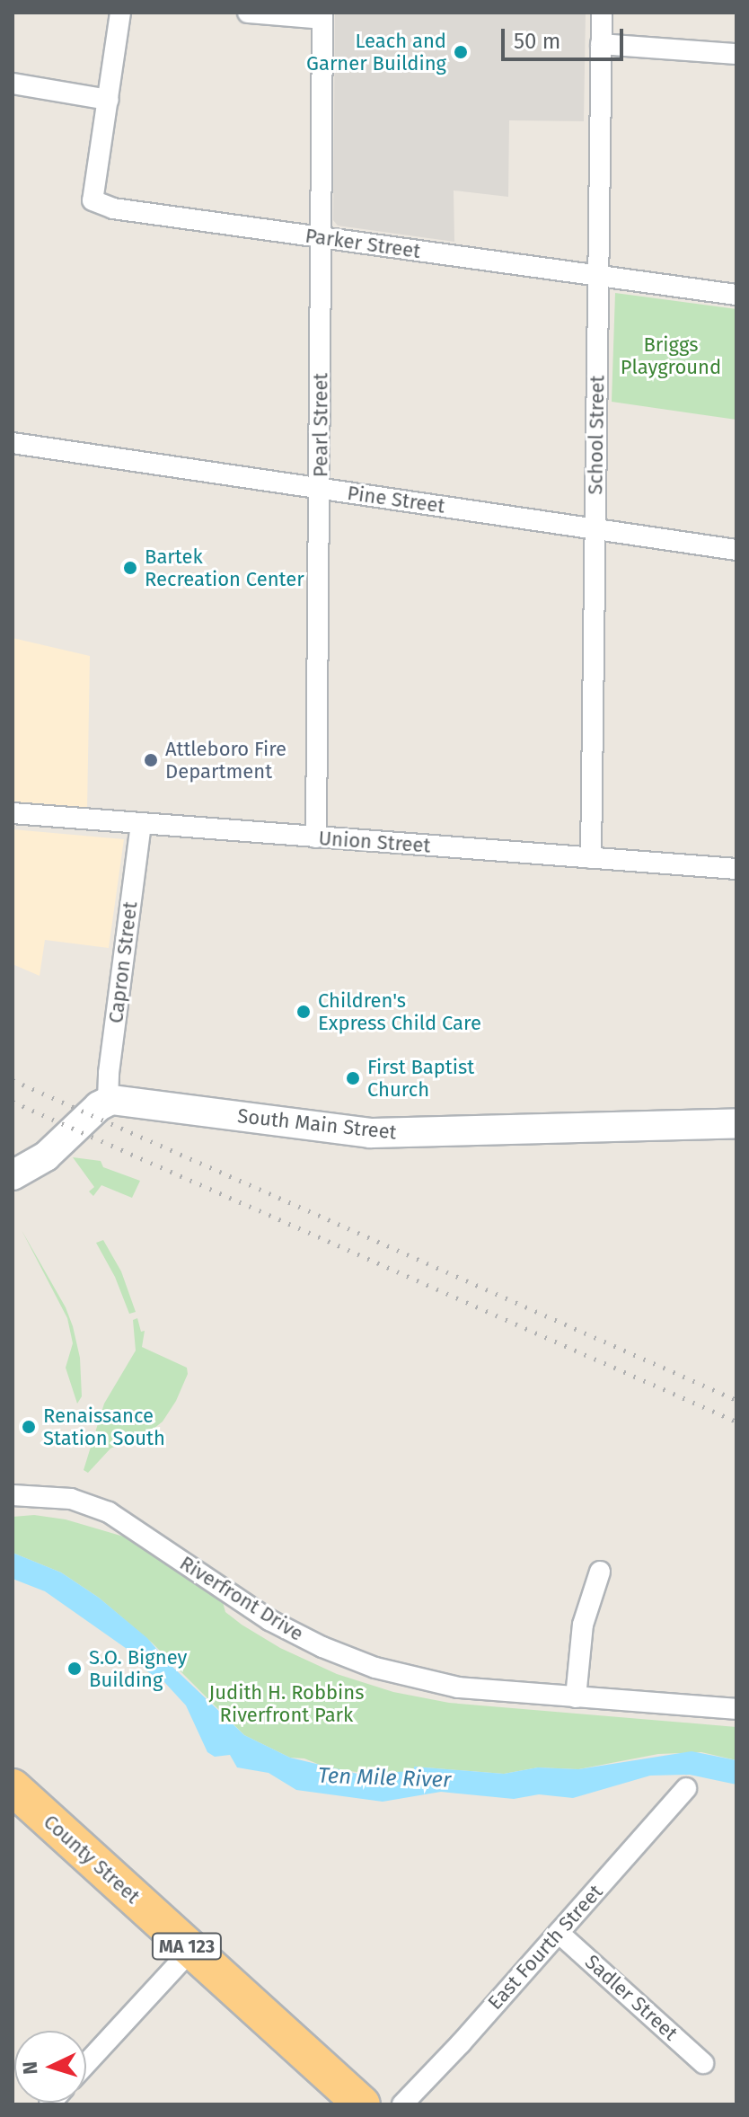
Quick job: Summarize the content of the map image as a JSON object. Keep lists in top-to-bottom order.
{
  "streets": {
    "highway": ["County Street", "MA 123"],
    "main road": ["South Main Street"],
    "street": [
      "Parker Street",
      "Pearl Street",
      "School Street",
      "Pine Street",
      "Union Street",
      "Capron Street",
      "Riverfront Drive",
      "East Fourth Street",
      "Sadler Street"
    ]
  },
  "crossings": [
    ["Parker Street", "Pearl Street"],
    ["Parker Street", "School Street"],
    ["Pearl Street", "Pine Street"],
    ["Pearl Street", "Union Street"],
    ["School Street", "Pine Street"],
    ["School Street", "Union Street"],
    ["Union Street", "Capron Street"],
    ["Capron Street", "South Main Street"],
    ["East Fourth Street", "Sadler Street"]
  ],
  "water": ["Ten Mile River"],
  "parks": ["Briggs Playground", "Judith H. Robbins Riverfront Park"],
  "places": [
    "Leach and Garner Building",
    "Bartek Recreation Center",
    "Attleboro Fire Department",
    "Children's Express Child Care",
    "First Baptist Church",
    "Renaissance Station South",
    "S.O. Bigney Building"
  ],
  "scale_bar": "50 m",
  "north": "left"
}
